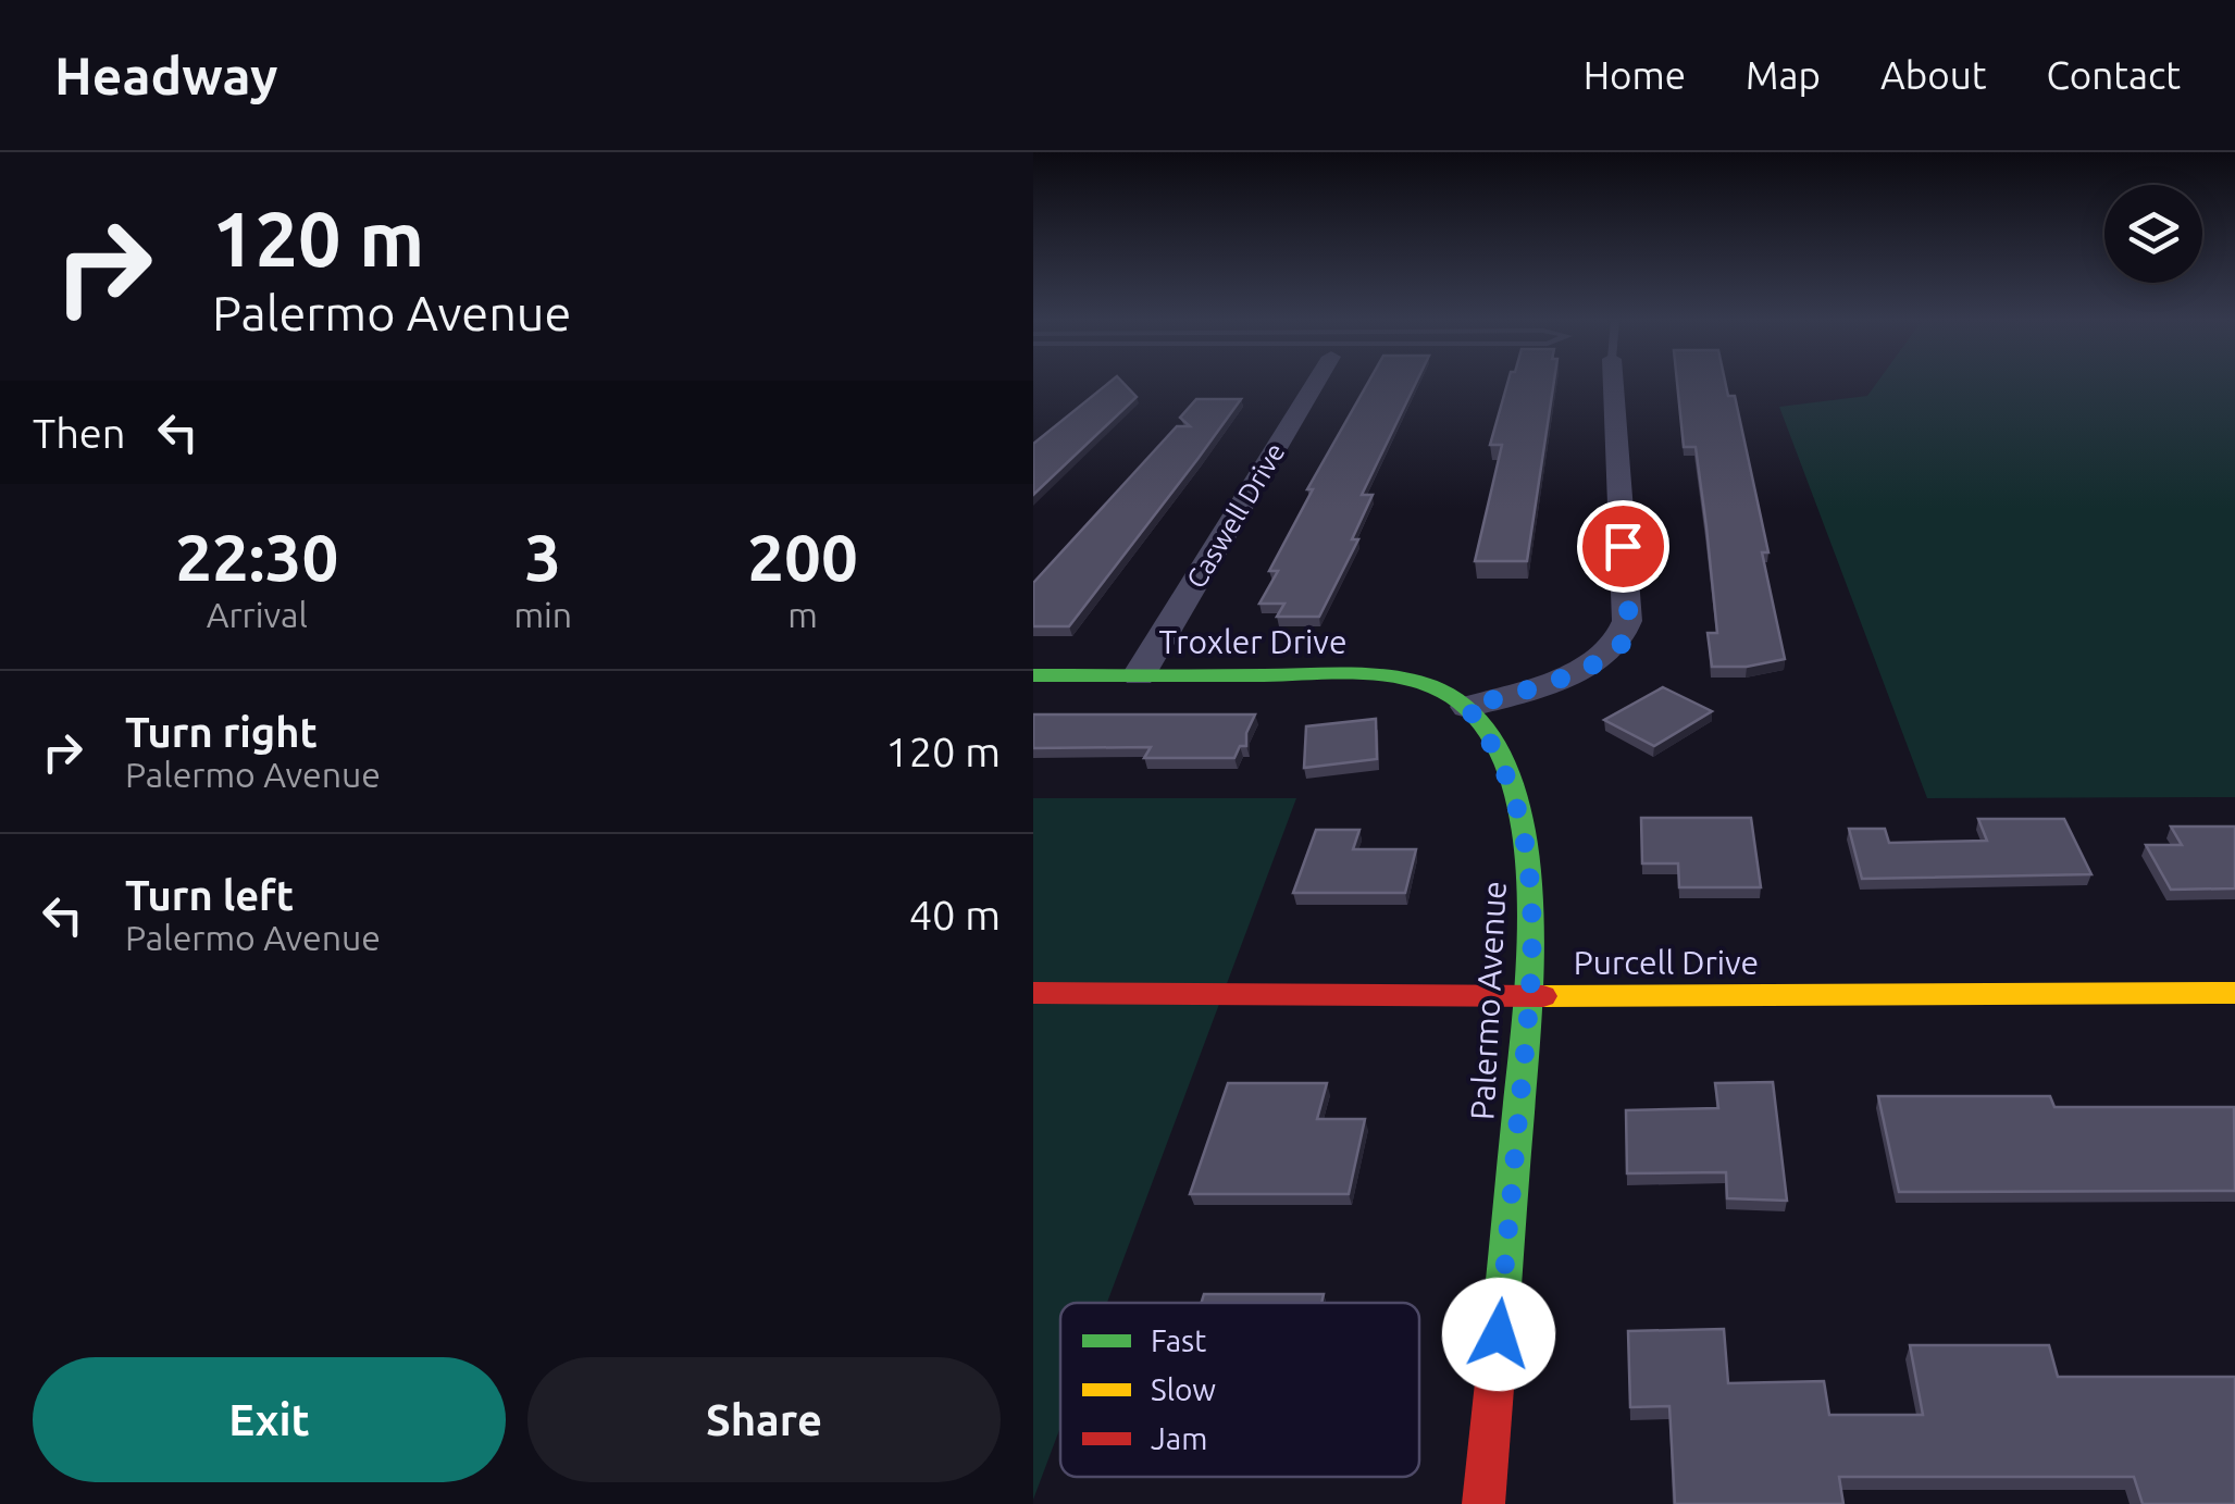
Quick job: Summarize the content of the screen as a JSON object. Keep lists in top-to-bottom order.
{
  "streets": {
    "street": [
      "Caswell Drive",
      "Troxler Drive",
      "Purcell Drive",
      "Palermo Avenue"
    ]
  },
  "crossings": [
    ["Caswell Drive", "Troxler Drive"],
    ["Troxler Drive", "Palermo Avenue"],
    ["Purcell Drive", "Palermo Avenue"]
  ],
  "legend": ["Fast", "Slow", "Jam"],
  "page": {
    "header": "Headway",
    "nav": [
      "Home",
      "Map",
      "About",
      "Contact"
    ],
    "turn": ["120 m", "Palermo Avenue"],
    "then": "Then",
    "eta": [
      "22:30",
      "Arrival",
      "3",
      "min",
      "200",
      "m"
    ],
    "list": [
      {
        "name": "Turn right",
        "note": "Palermo Avenue",
        "value": "120 m"
      },
      {
        "name": "Turn left",
        "note": "Palermo Avenue",
        "value": "40 m"
      }
    ],
    "buttons": ["Exit", "Share"]
  }
}
